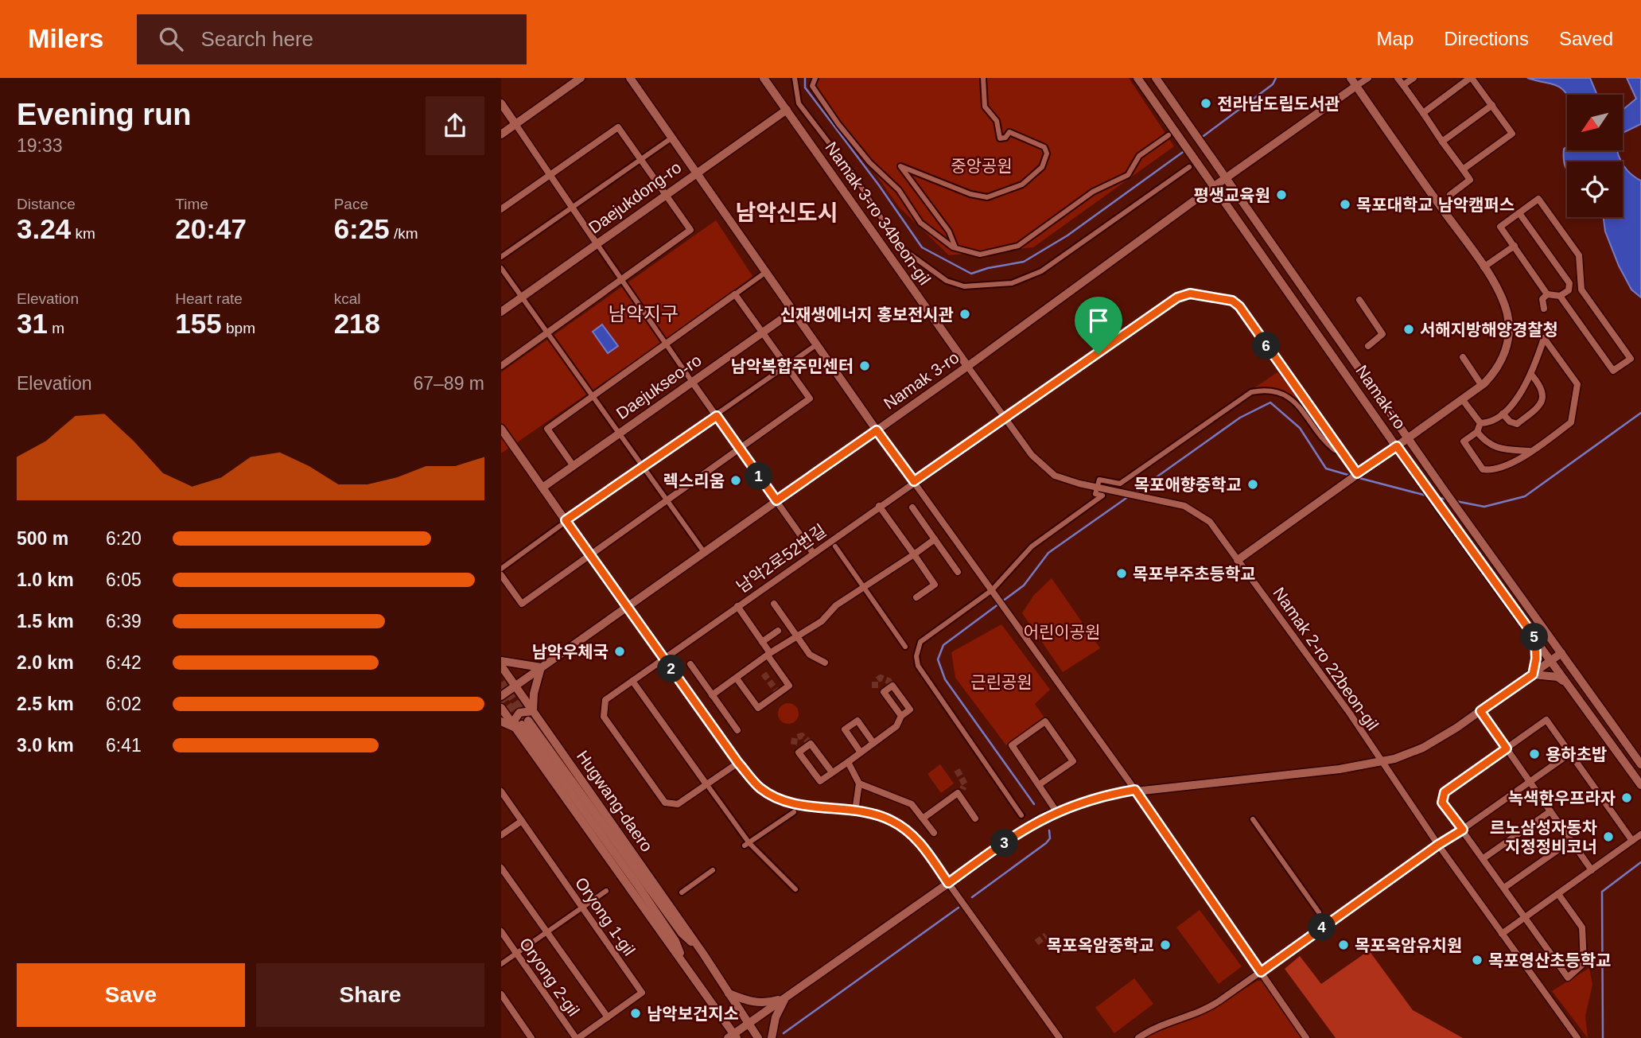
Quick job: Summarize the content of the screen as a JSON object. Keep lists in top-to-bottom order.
{
  "streets": {
    "street": [
      "Daejukdong-ro",
      "Namak 3-ro 34beon-gil",
      "Namak 3-ro",
      "Daejukseo-ro",
      "Namak-ro",
      "남악2로52번길",
      "Namak 2-ro 22beon-gil",
      "Hugwang-daero",
      "Oryong 1-gil",
      "Oryong 2-gil"
    ]
  },
  "crossings": [
    ["Daejukdong-ro", "Namak 3-ro 34beon-gil"],
    ["Namak 3-ro 34beon-gil", "Namak 3-ro"],
    ["Namak 3-ro 34beon-gil", "Namak 2-ro 22beon-gil"],
    ["Namak 3-ro", "Namak-ro"],
    ["Namak 3-ro", "Namak 2-ro 22beon-gil"],
    ["Namak 3-ro", "Hugwang-daero"],
    ["남악2로52번길", "Namak 2-ro 22beon-gil"],
    ["Oryong 1-gil", "Oryong 2-gil"]
  ],
  "districts": ["남악신도시", "남악지구"],
  "parks": ["중앙공원", "어린이공원", "근린공원"],
  "places": [
    "전라남도립도서관",
    "평생교육원",
    "목포대학교 남악캠퍼스",
    "신재생에너지 홍보전시관",
    "서해지방해양경찰청",
    "남악복합주민센터",
    "렉스리움",
    "목포애향중학교",
    "목포부주초등학교",
    "남악우체국",
    "용하초밥",
    "녹색한우프라자",
    "르노삼성자동차 지정정비코너",
    "목포옥암중학교",
    "목포옥암유치원",
    "목포영산초등학교",
    "남악보건지소"
  ],
  "north": "bottom left",
  "page": {
    "header": "Milers",
    "search": "Search here",
    "nav": ["Map", "Directions", "Saved"],
    "heading": ["Evening run", "19:33"],
    "stats": [
      ["Distance", "3.24 km"],
      ["Time", "20:47"],
      ["Pace", "6:25 /km"],
      ["Elevation", "31 m"],
      ["Heart rate", "155 bpm"],
      ["kcal", "218"]
    ],
    "pins": [
      "6",
      "1",
      "5",
      "2",
      "3",
      "4"
    ],
    "chart": ["Elevation", "67–89 m"],
    "list": [
      {
        "name": "500 m",
        "note": "6:20"
      },
      {
        "name": "1.0 km",
        "note": "6:05"
      },
      {
        "name": "1.5 km",
        "note": "6:39"
      },
      {
        "name": "2.0 km",
        "note": "6:42"
      },
      {
        "name": "2.5 km",
        "note": "6:02"
      },
      {
        "name": "3.0 km",
        "note": "6:41"
      }
    ],
    "buttons": ["Save", "Share"]
  }
}
